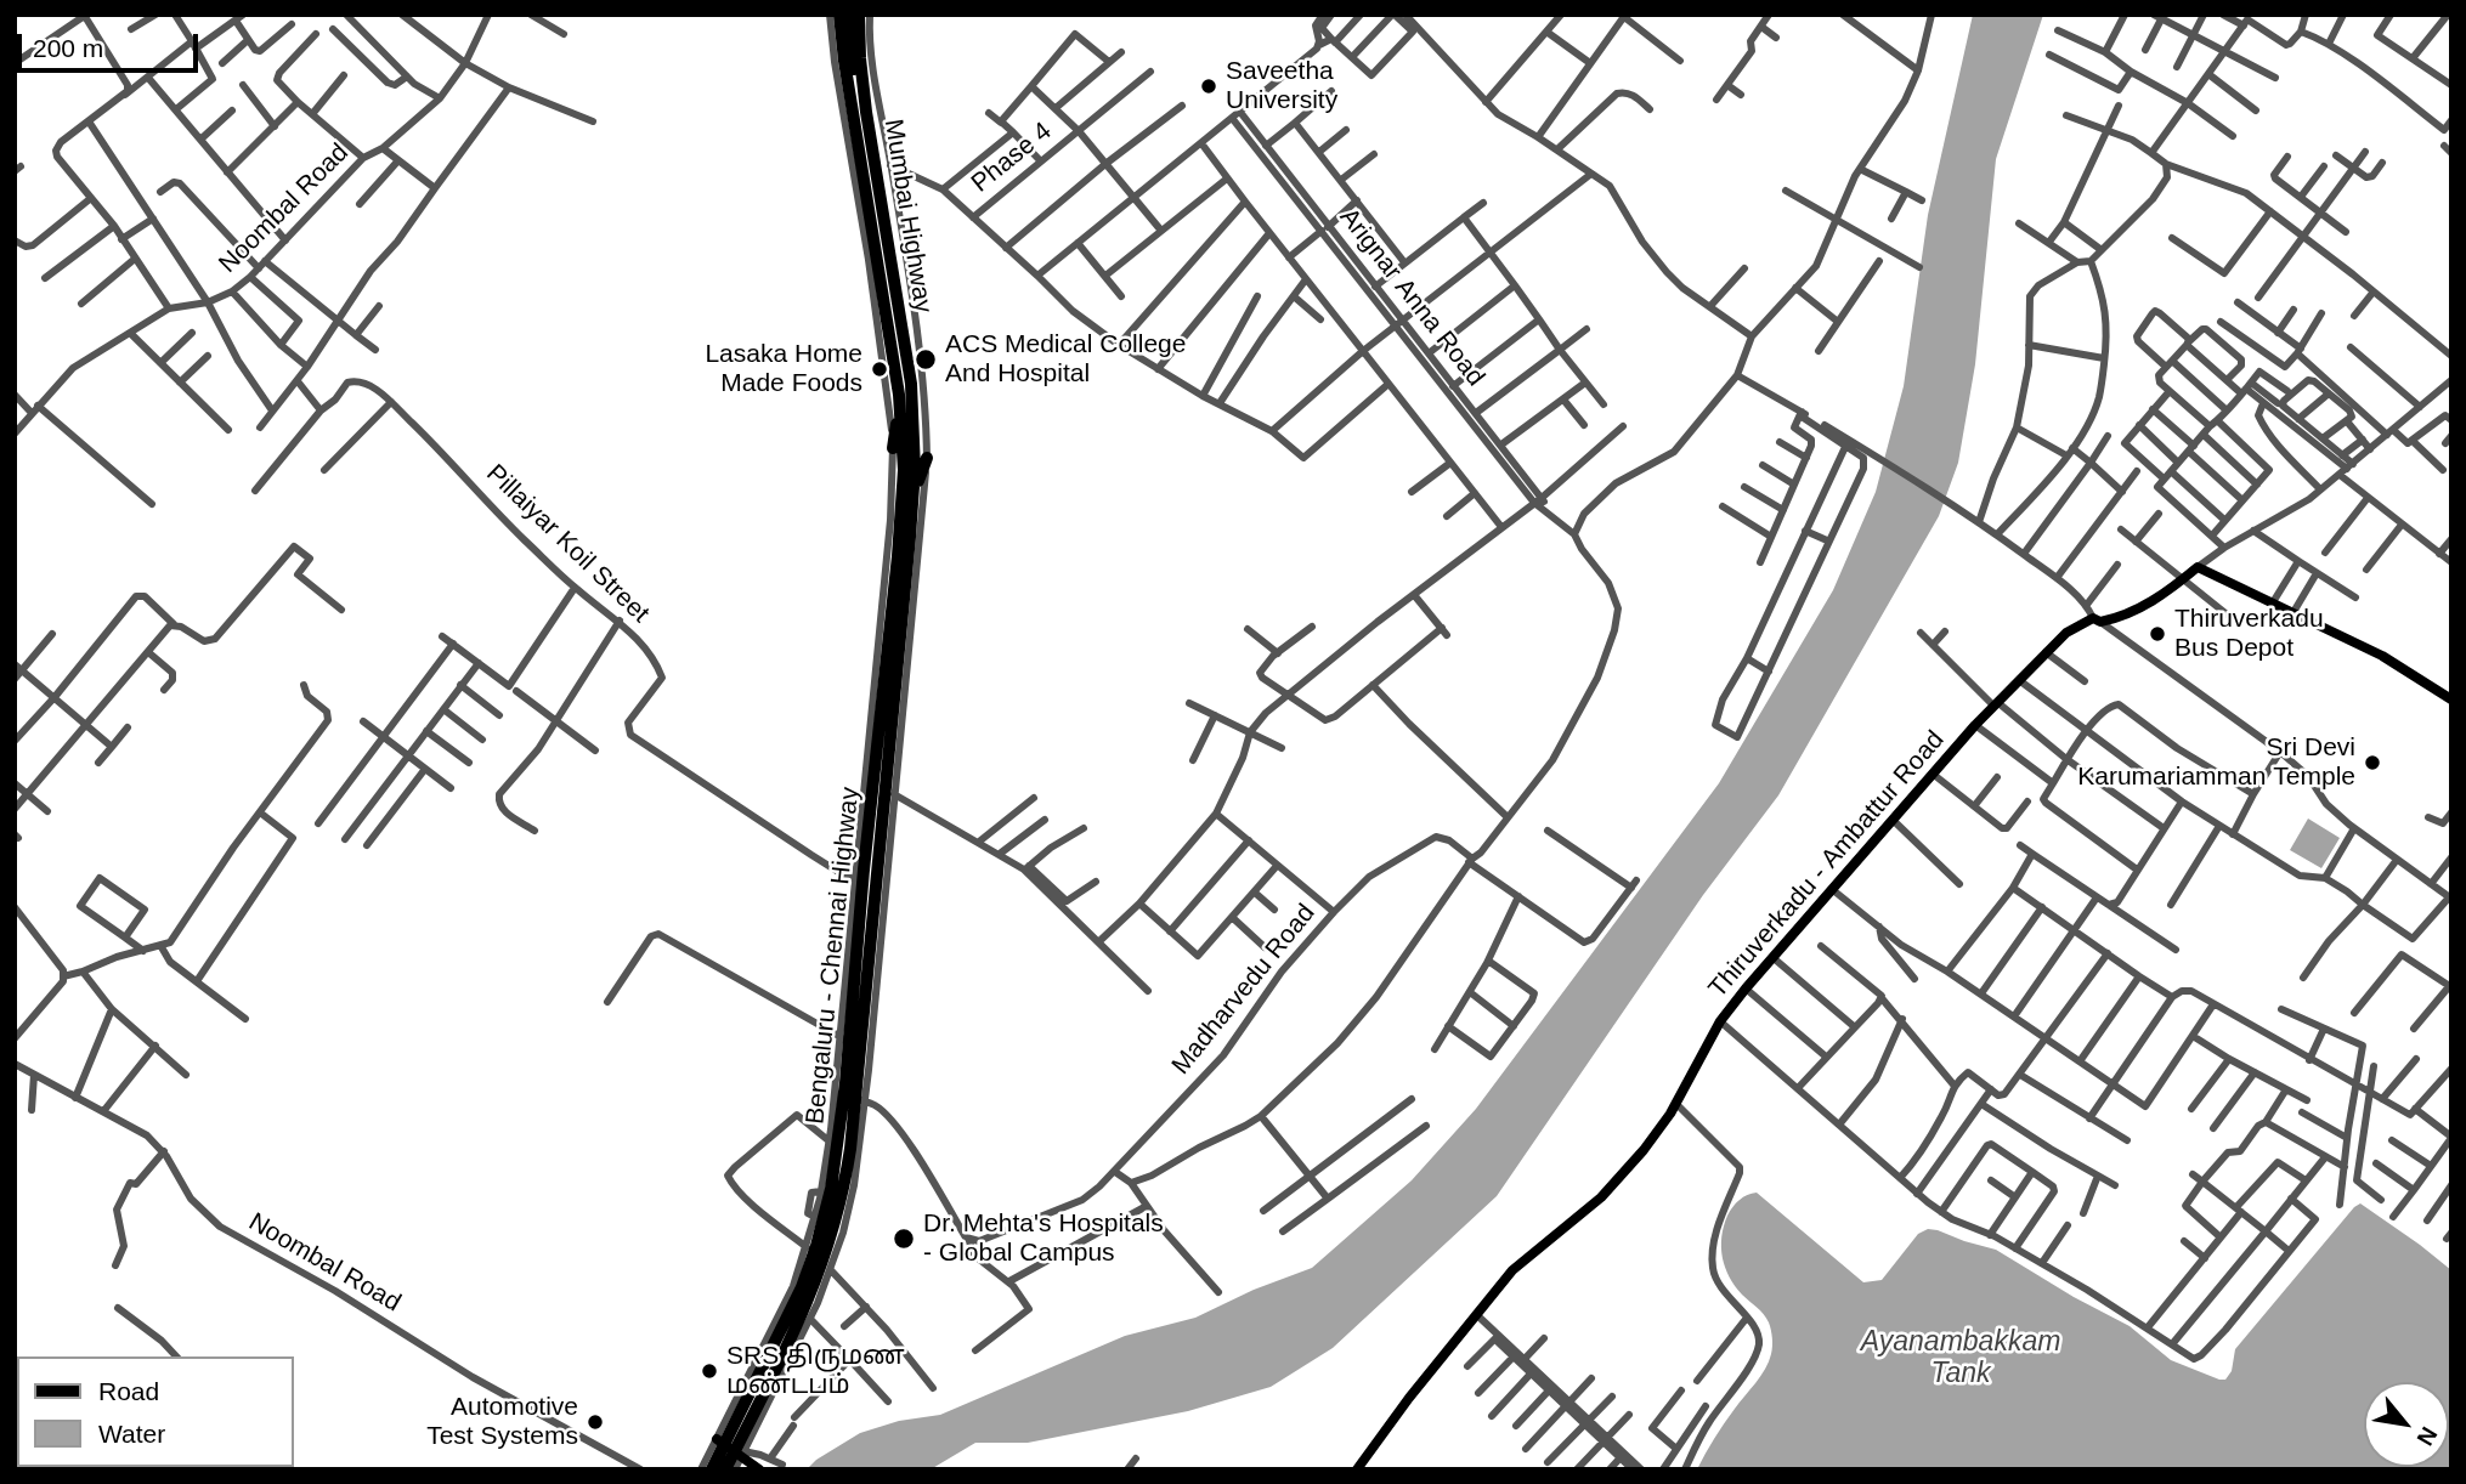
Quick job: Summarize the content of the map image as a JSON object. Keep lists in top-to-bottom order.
{
  "streets": {
    "highway": ["Mumbai Highway", "Bengaluru - Chennai Highway"],
    "main road": ["Thiruverkadu - Ambattur Road"],
    "street": [
      "Phase 4",
      "Noombal Road",
      "Arignar Anna Road",
      "Pillaiyar Koil Street",
      "Madharvedu Road"
    ]
  },
  "crossings": [
    ["Mumbai Highway", "Bengaluru - Chennai Highway"],
    ["Pillaiyar Koil Street", "Bengaluru - Chennai Highway"]
  ],
  "water": ["Ayanambakkam Tank"],
  "places": [
    "Saveetha University",
    "ACS Medical College And Hospital",
    "Lasaka Home Made Foods",
    "Thiruverkadu Bus Depot",
    "Sri Devi Karumariamman Temple",
    "Dr. Mehta's Hospitals - Global Campus",
    "SRS திருமண மண்டபம்",
    "Automotive Test Systems"
  ],
  "legend": ["Road", "Water"],
  "scale_bar": "200 m",
  "north": "bottom right"
}
